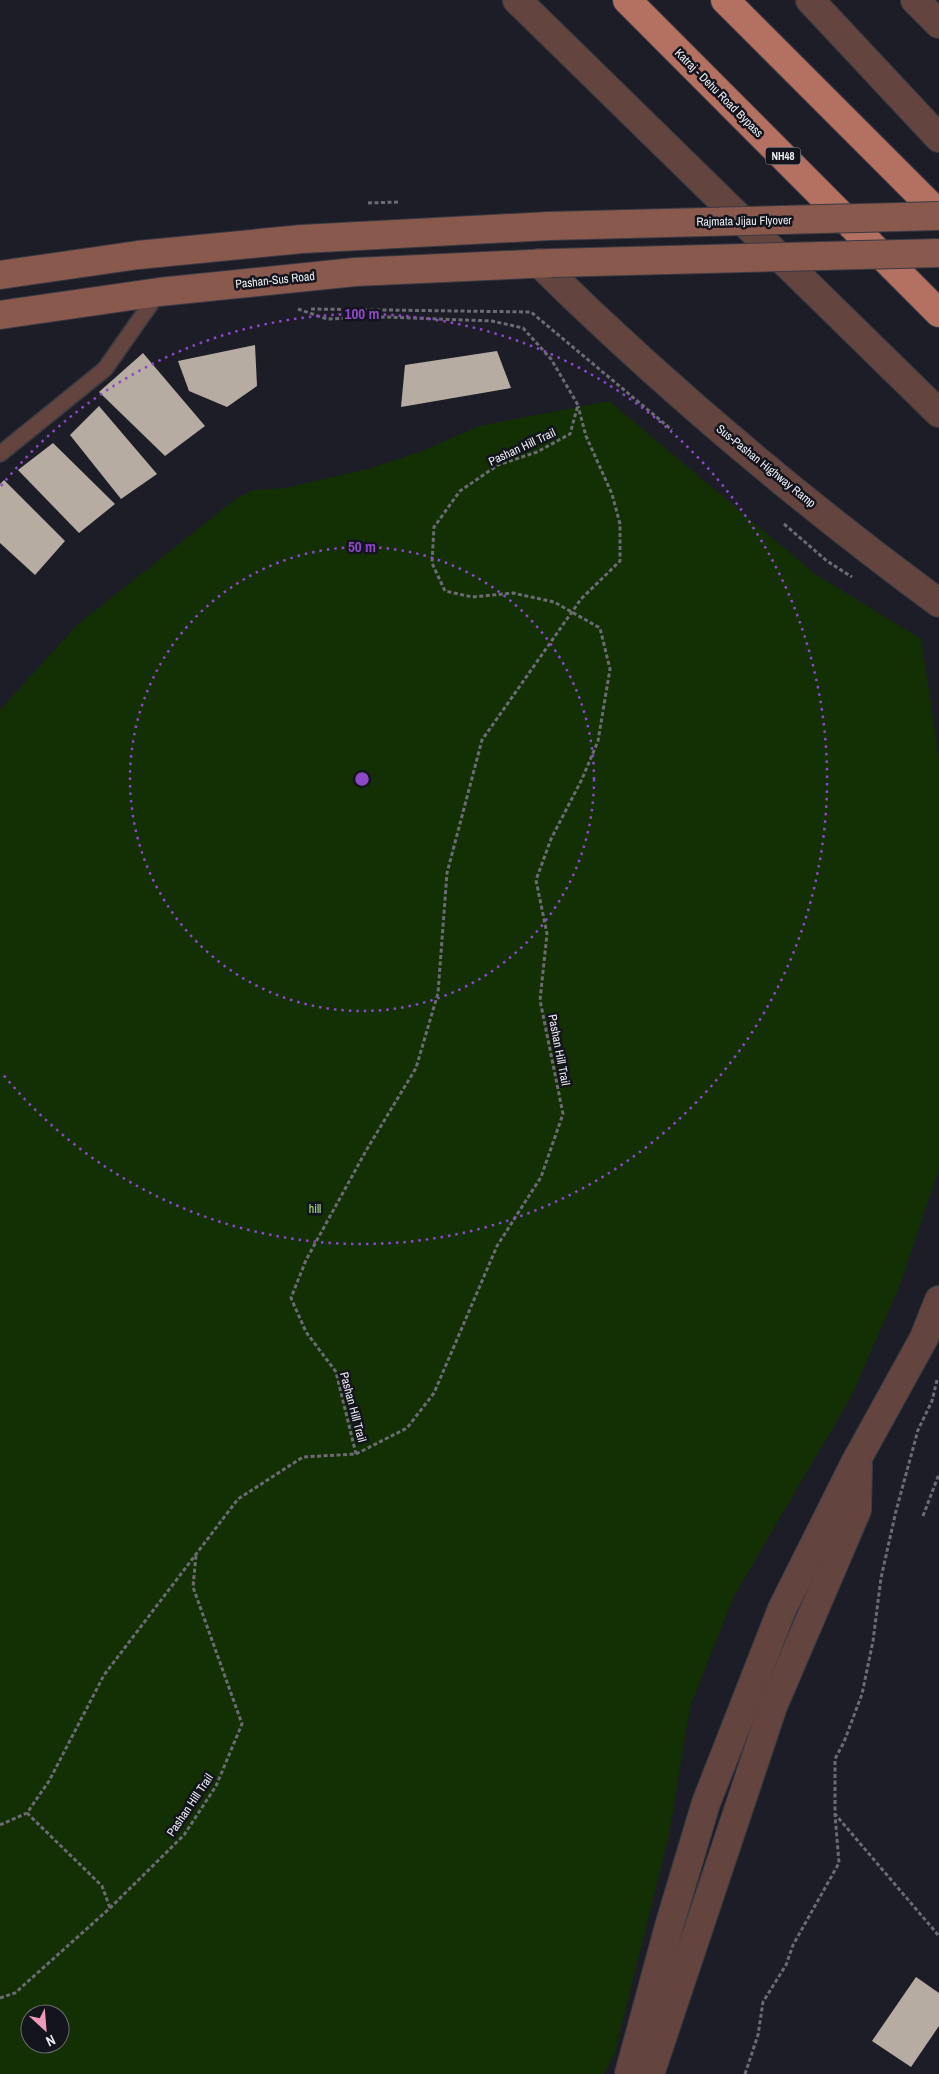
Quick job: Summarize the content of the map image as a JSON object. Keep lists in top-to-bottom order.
{
  "streets": {
    "highway": ["Katraj - Dehu Road Bypass", "NH48"],
    "main road": ["Rajmata Jijau Flyover", "Pashan-Sus Road"],
    "street": ["Sus-Pashan Highway Ramp"],
    "path": ["Pashan Hill Trail"]
  },
  "crossings": [
    ["Pashan-Sus Road", "Sus-Pashan Highway Ramp"]
  ],
  "parks": ["hill"],
  "north": "bottom right",
  "rings": ["100 m", "50 m"]
}
